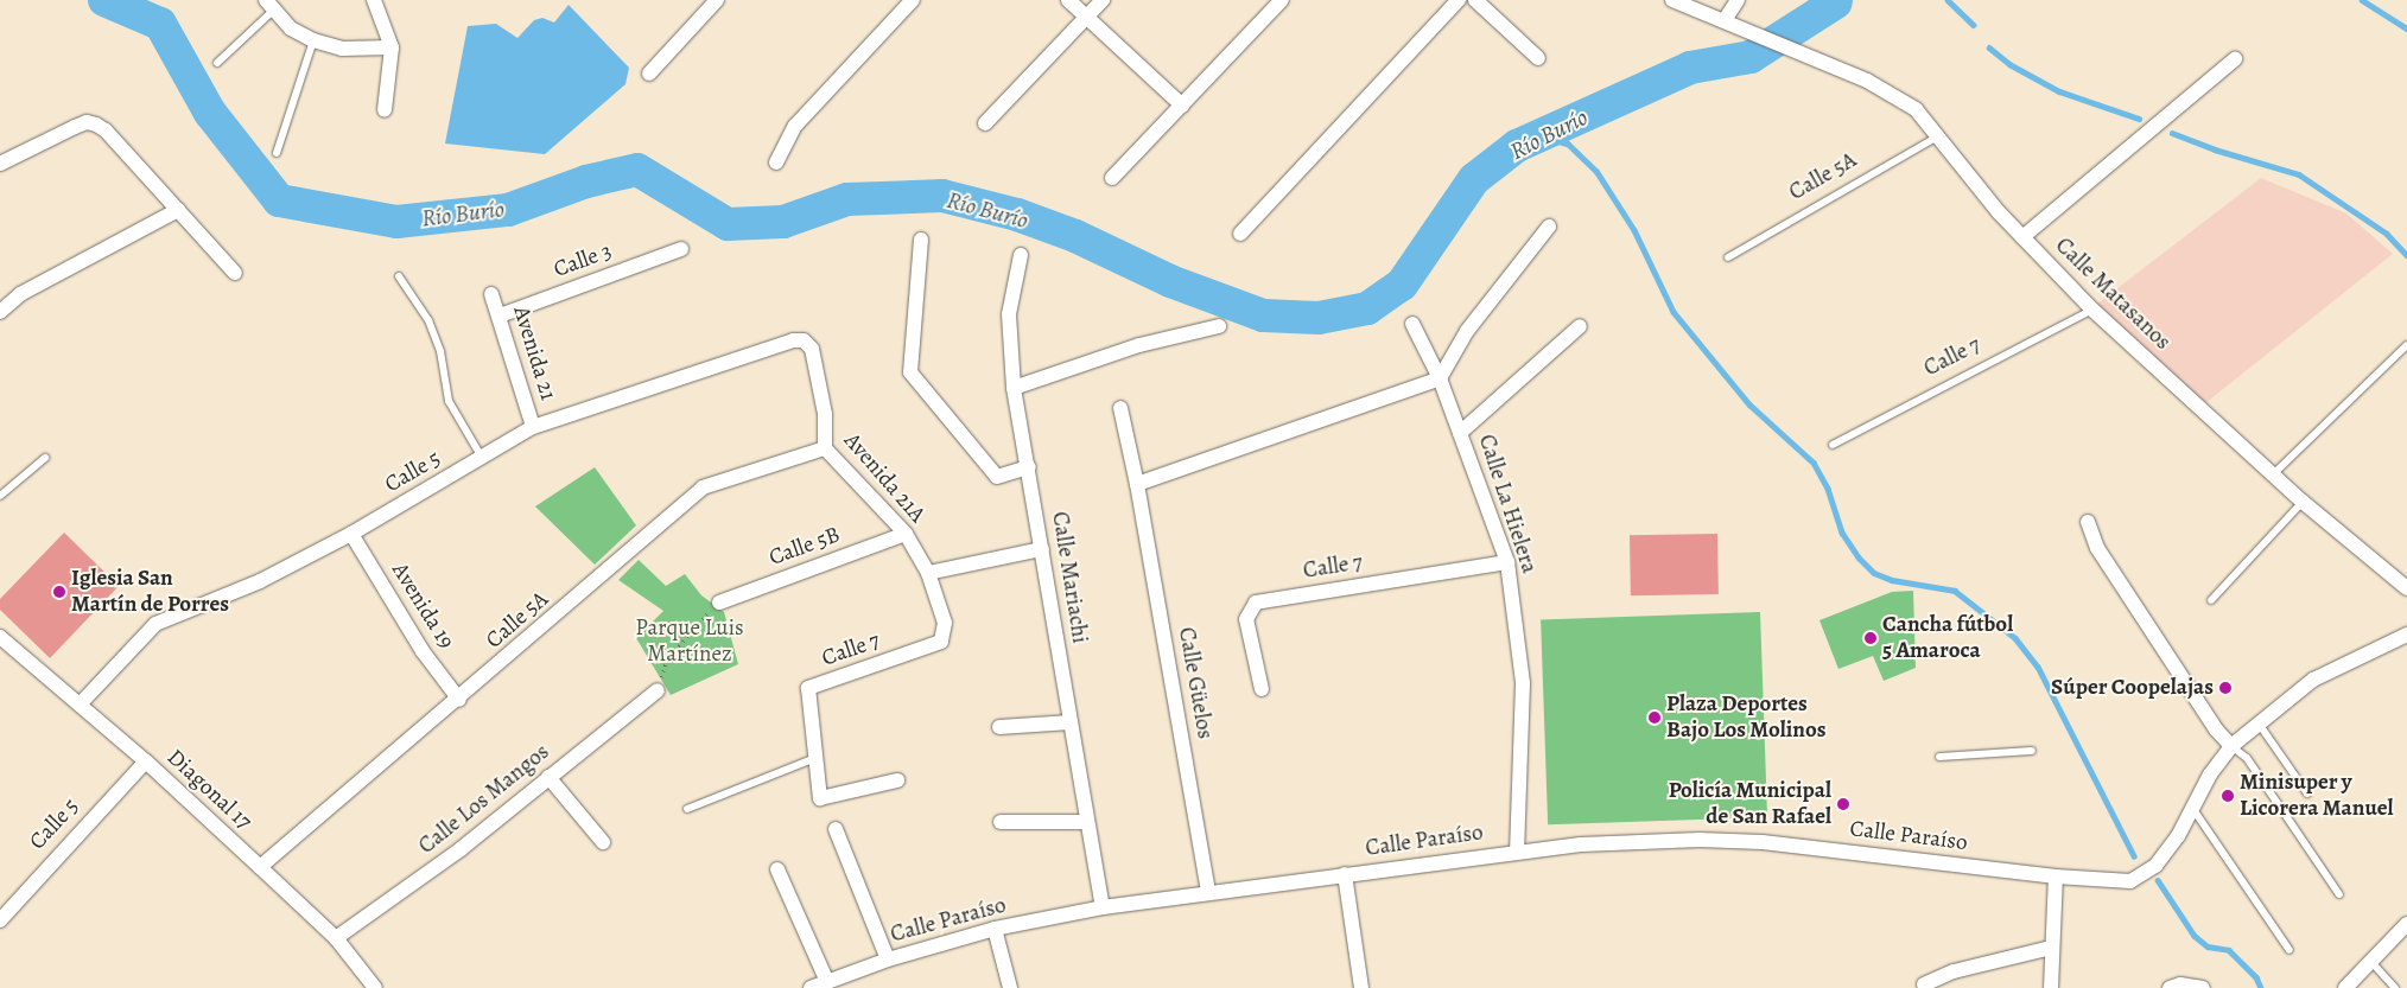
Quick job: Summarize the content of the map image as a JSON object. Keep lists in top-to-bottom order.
{
  "streets": {
    "street": [
      "Calle 5A",
      "Calle 3",
      "Calle Matasanos",
      "Avenida 21",
      "Calle 7",
      "Calle 5",
      "Avenida 21A",
      "Calle La Hielera",
      "Calle 5B",
      "Calle Mariachi",
      "Avenida 19",
      "Calle Güelos",
      "Diagonal 17",
      "Calle Los Mangos",
      "Calle Paraíso"
    ]
  },
  "crossings": [
    ["Calle 5A", "Calle Matasanos"],
    ["Calle 5A", "Avenida 21A"],
    ["Calle 5A", "Avenida 19"],
    ["Calle 5A", "Diagonal 17"],
    ["Calle 3", "Avenida 21"],
    ["Calle Matasanos", "Calle 7"],
    ["Avenida 21", "Calle 5"],
    ["Calle 7", "Avenida 21A"],
    ["Calle 7", "Calle La Hielera"],
    ["Calle 5", "Avenida 21A"],
    ["Calle 5", "Avenida 19"],
    ["Calle 5", "Diagonal 17"],
    ["Avenida 21A", "Calle 5B"],
    ["Calle La Hielera", "Calle Paraíso"],
    ["Calle Mariachi", "Calle Paraíso"],
    ["Calle Güelos", "Calle Paraíso"],
    ["Diagonal 17", "Calle Los Mangos"]
  ],
  "water": ["Río Burío"],
  "parks": ["Parque Luis Martínez"],
  "places": [
    "Iglesia San Martín de Porres",
    "Cancha fútbol 5 Amaroca",
    "Súper Coopelajas",
    "Plaza Deportes Bajo Los Molinos",
    "Minisuper y Licorera Manuel",
    "Policía Municipal de San Rafael"
  ]
}
